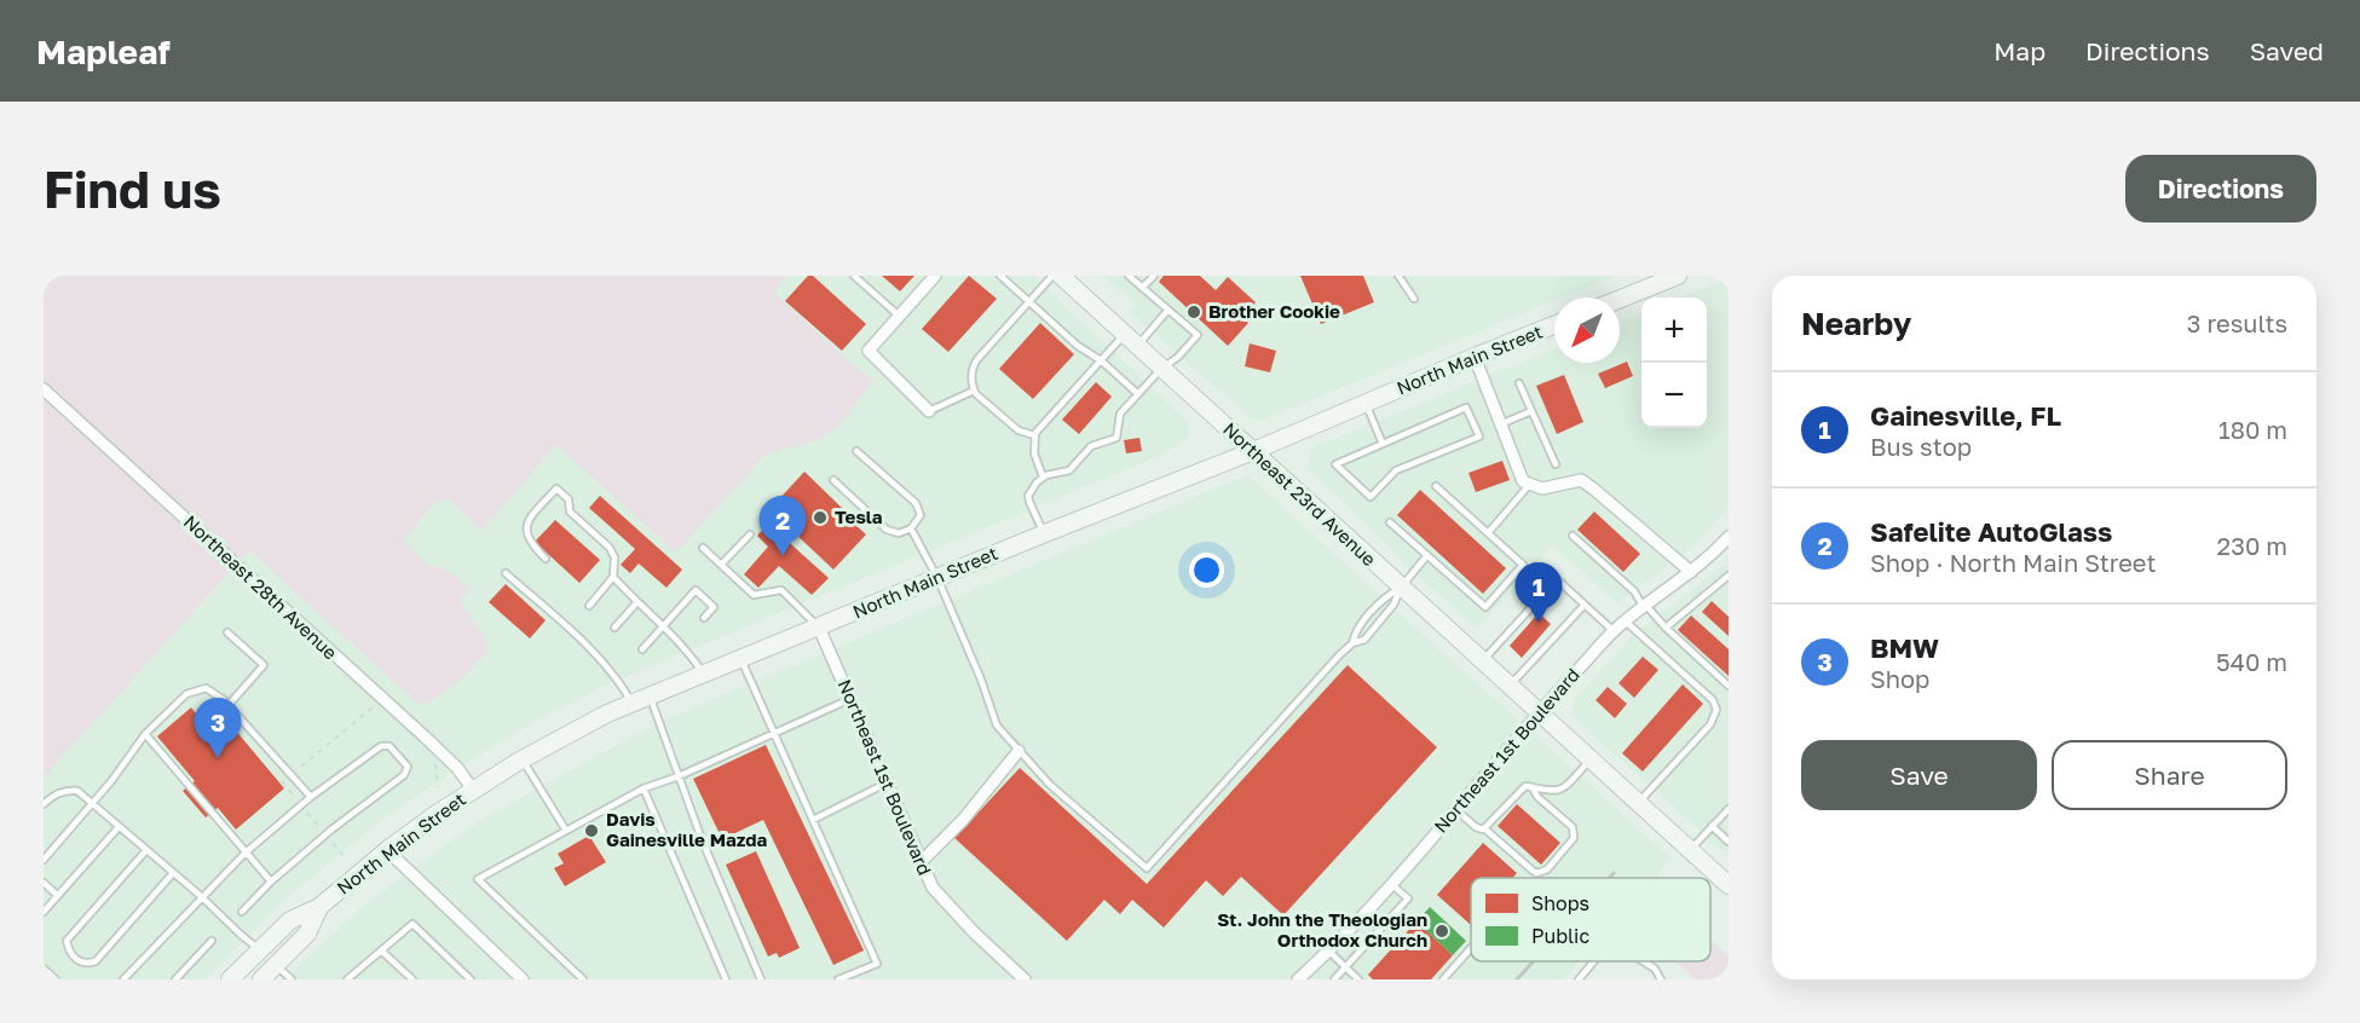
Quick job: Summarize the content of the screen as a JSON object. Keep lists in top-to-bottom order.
{
  "streets": {
    "main road": ["North Main Street", "Northeast 23rd Avenue"],
    "street": ["Northeast 28th Avenue", "Northeast 1st Boulevard"]
  },
  "crossings": [
    ["North Main Street", "Northeast 23rd Avenue"],
    ["North Main Street", "Northeast 28th Avenue"],
    ["North Main Street", "Northeast 1st Boulevard"],
    ["Northeast 23rd Avenue", "Northeast 1st Boulevard"]
  ],
  "places": [
    "Brother Cookie",
    "Tesla",
    "Davis Gainesville Mazda",
    "St. John the Theologian Orthodox Church"
  ],
  "legend": ["Shops", "Public"],
  "north": "bottom left",
  "page": {
    "header": "Mapleaf",
    "nav": ["Map", "Directions", "Saved"],
    "buttons": [
      "Directions",
      ["Save", "Share"]
    ],
    "title": "Find us",
    "heading": ["Nearby", "3 results"],
    "map_buttons": ["+", "−"],
    "list": [
      {
        "mark": "1",
        "name": "Gainesville, FL",
        "note": "Bus stop",
        "value": "180 m"
      },
      {
        "mark": "2",
        "name": "Safelite AutoGlass",
        "note": "Shop · North Main Street",
        "value": "230 m"
      },
      {
        "mark": "3",
        "name": "BMW",
        "note": "Shop",
        "value": "540 m"
      }
    ],
    "pins": ["2", "1", "3"]
  }
}
